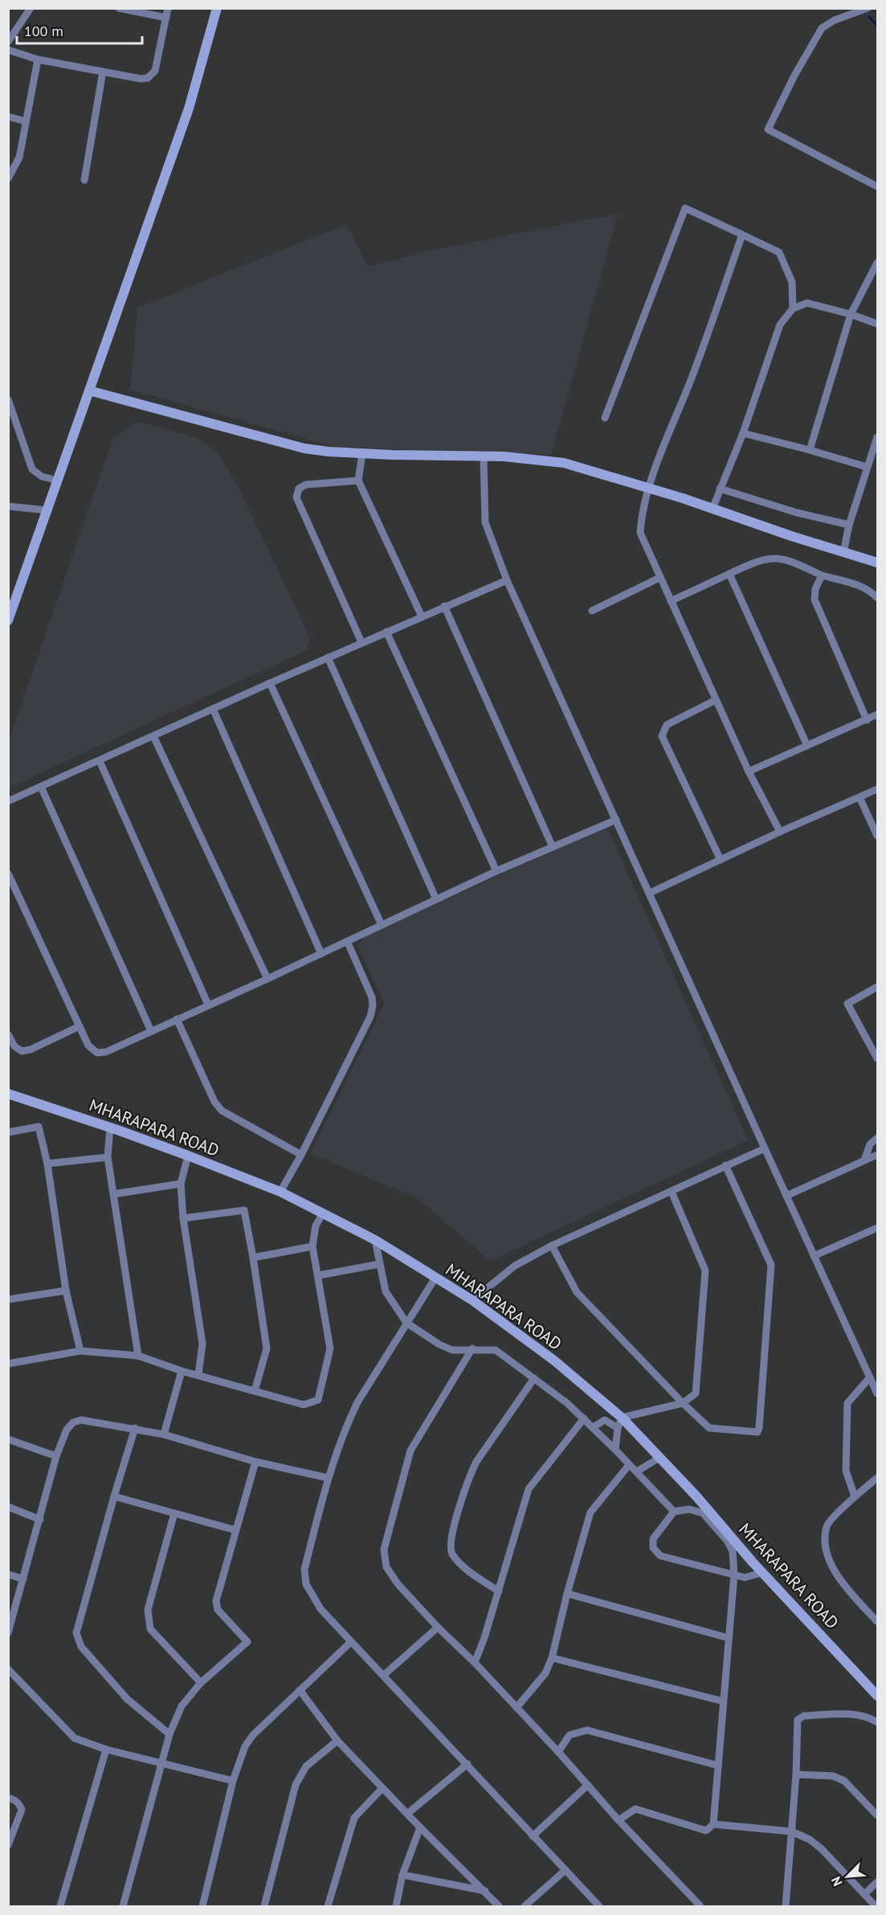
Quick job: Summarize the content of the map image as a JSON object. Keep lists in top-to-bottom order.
{
  "streets": {
    "street": ["MHARAPARA ROAD"]
  },
  "scale_bar": "100 m",
  "north": "bottom left"
}
